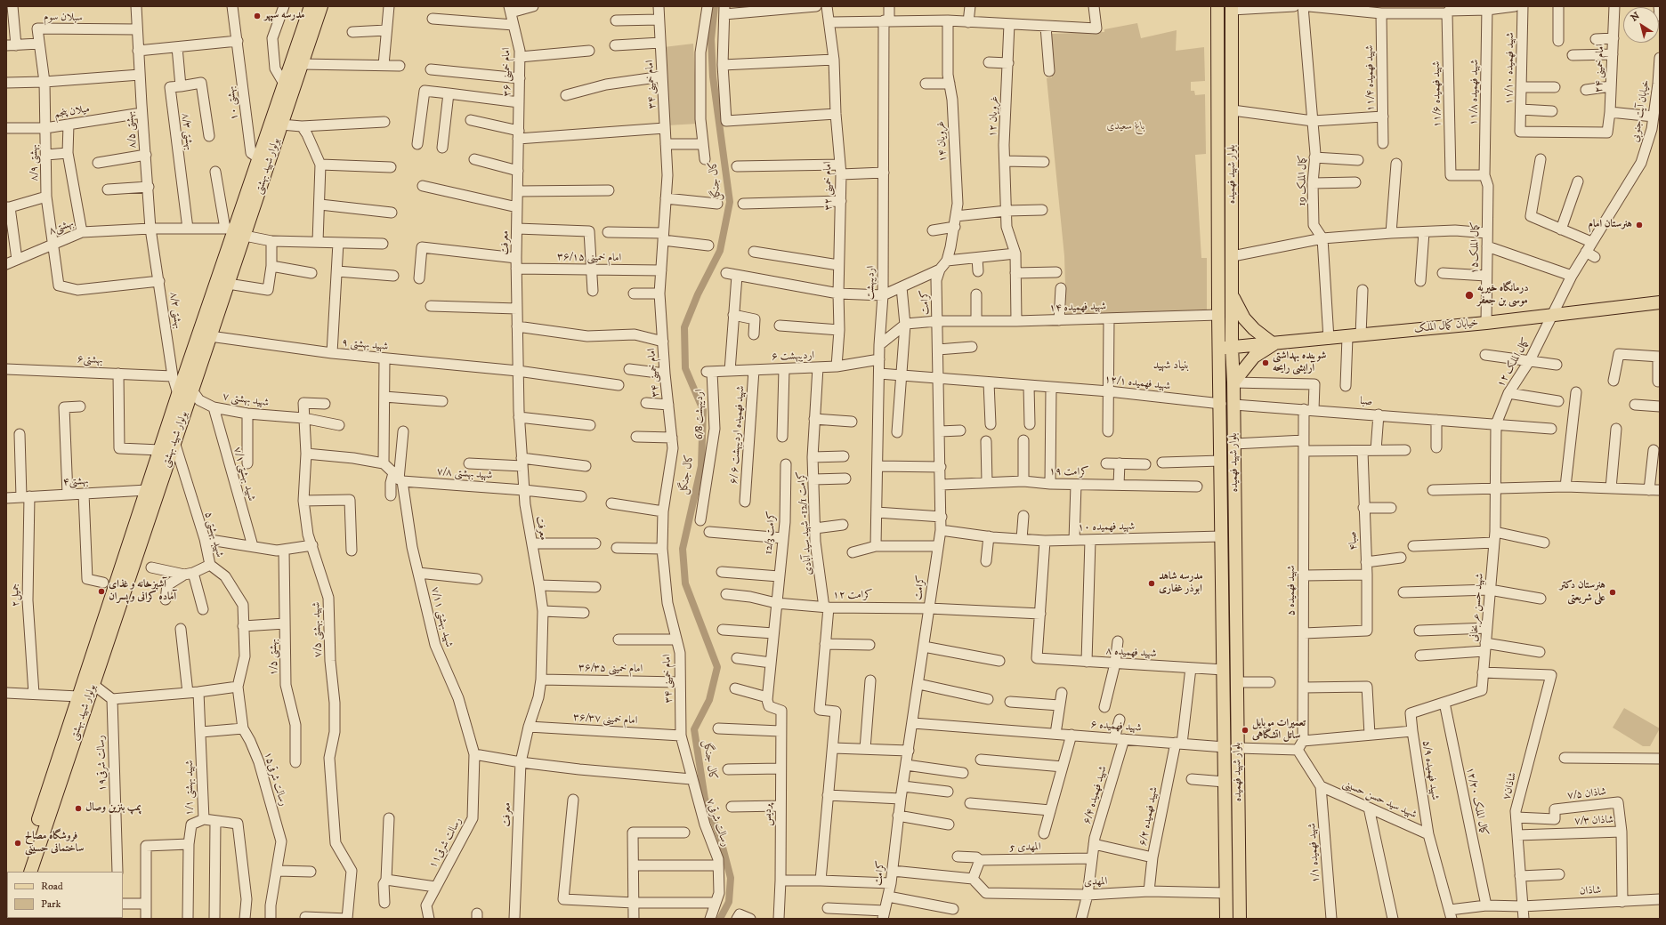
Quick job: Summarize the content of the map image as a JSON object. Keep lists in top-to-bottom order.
{
  "streets": {
    "main road": ["بولوار شهید بهشتی", "بلوار شهید فهمیده", "خیابان کمال الملک"],
    "street": [
      "سبلان سوم",
      "شهید فهمیده ۱۱/۱۰",
      "امام خمینی ۲۴",
      "امام خمینی ۳۶",
      "شهید فهمیده ۱۱/۴",
      "امام خمینی ۳۴",
      "شهید فهمیده ۱۱/۸",
      "شهید فهمیده ۱۱/۶",
      "بهشتی ۱۰",
      "خیابان آیت جنوبی",
      "میلان پنجم",
      "غرویان ۱۲",
      "بهشتی ۸/۵",
      "بهشتی ۸/۳",
      "غرویان ۱۴",
      "بهشتی ۸/۹",
      "کمال الملک 19",
      "امام خمینی ۳۲",
      "بهشتی۸",
      "معرفت",
      "کمال الملک۱۵",
      "امام خمینی ۳۶/۱۵",
      "اردیبهشت",
      "کرامت",
      "شهید فهمیده ۱۴",
      "بهشتی ۸/۲",
      "شهید بهشتی ۹",
      "اردیبهشت ۶",
      "بهشتی۶",
      "کمال الملک ۱۲",
      "شهید فهمیده ۱۲/۱",
      "شهید بهشتی ۷",
      "صبا",
      "اردیبهشت 6/8",
      "شهید فهمیده اردیبهشت ۶ /۶",
      "کرامت ۱۹",
      "شهید بهشتی ۷/۱",
      "شهید بهشتی ۷/۸",
      "بهشتی۴",
      "کرامت 12/1- شهید سید آبادی",
      "شهید فهمیده ۱۰",
      "کرامت 12/3",
      "شهید بهشتی ۵",
      "صبا۴",
      "شهید فهمیده ۵",
      "جمیل۲",
      "کرامت ۱۲",
      "شهید حسن عربخانی",
      "شهید بهشتی ۷/۱۱",
      "شهید بهشتی ۷/۵",
      "شهید فهمیده ۸",
      "بهشتی ۱/۵",
      "امام خمینی ۳۶/۳۵",
      "امام خمینی ۳۶/۳۷",
      "شهید فهمیده ۶",
      "رسالت شرقی۱۹",
      "شهید فهمیده ۵/۹",
      "رسالت شرقی۱۵",
      "شاذان۷",
      "شهید بهشتی ۱/۱",
      "شاذان ۷/۵",
      "شهید فهمیده ۶/۴",
      "شهید سید حسن حسینی",
      "کمال الملک ۱۲/۲۰",
      "پردیس",
      "شهید فهمیده ۶/۲",
      "شاذان ۷/۳",
      "رسالت شرقی۷",
      "رسالت شرقی۱۱",
      "المهدی 5",
      "شهید فهمیده ۱/۱",
      "المهدی",
      "شاذان"
    ]
  },
  "crossings": [
    ["سبلان سوم", "بهشتی ۸/۵"],
    ["سبلان سوم", "بهشتی ۸/۹"],
    ["شهید فهمیده ۱۱/۱۰", "امام خمینی ۲۴"],
    ["امام خمینی ۳۶", "معرفت"],
    ["امام خمینی ۳۴", "امام خمینی ۳۶/۱۵"],
    ["امام خمینی ۳۴", "امام خمینی ۳۶/۳۵"],
    ["امام خمینی ۳۴", "امام خمینی ۳۶/۳۷"],
    ["امام خمینی ۳۴", "رسالت شرقی۷"],
    ["شهید فهمیده ۱۱/۸", "شهید فهمیده ۱۱/۶"],
    ["شهید فهمیده ۱۱/۸", "کمال الملک۱۵"],
    ["شهید فهمیده ۱۱/۶", "کمال الملک۱۵"],
    ["بهشتی ۱۰", "بولوار شهید بهشتی"],
    ["خیابان آیت جنوبی", "خیابان کمال الملک"],
    ["خیابان آیت جنوبی", "کمال الملک ۱۲"],
    ["میلان پنجم", "بهشتی ۸/۵"],
    ["میلان پنجم", "بهشتی ۸/۹"],
    ["غرویان ۱۲", "شهید فهمیده ۱۴"],
    ["بهشتی ۸/۵", "بهشتی۸"],
    ["بهشتی ۸/۵", "بهشتی ۸/۲"],
    ["بهشتی ۸/۳", "بهشتی۸"],
    ["غرویان ۱۴", "کرامت"],
    ["بهشتی ۸/۹", "بهشتی۸"],
    ["بهشتی ۸/۹", "بهشتی ۸/۲"],
    ["بولوار شهید بهشتی", "بهشتی۸"],
    ["بولوار شهید بهشتی", "بهشتی ۸/۲"],
    ["بولوار شهید بهشتی", "شهید بهشتی ۹"],
    ["بولوار شهید بهشتی", "شهید بهشتی ۷"],
    ["بولوار شهید بهشتی", "بهشتی۴"],
    ["بولوار شهید بهشتی", "شهید بهشتی ۵"],
    ["بلوار شهید فهمیده", "شهید فهمیده ۱۴"],
    ["بلوار شهید فهمیده", "خیابان کمال الملک"],
    ["بلوار شهید فهمیده", "شهید فهمیده ۱۲/۱"],
    ["بلوار شهید فهمیده", "صبا"],
    ["بلوار شهید فهمیده", "شهید فهمیده ۱۰"],
    ["بلوار شهید فهمیده", "شهید فهمیده ۵"],
    ["بلوار شهید فهمیده", "شهید فهمیده ۸"],
    ["بلوار شهید فهمیده", "شهید فهمیده ۶"],
    ["بلوار شهید فهمیده", "المهدی"],
    ["امام خمینی ۳۲", "اردیبهشت ۶"],
    ["بهشتی۸", "بهشتی ۸/۲"],
    ["معرفت", "امام خمینی ۳۶/۱۵"],
    ["معرفت", "شهید بهشتی ۹"],
    ["معرفت", "شهید بهشتی ۷/۸"],
    ["معرفت", "امام خمینی ۳۶/۳۵"],
    ["معرفت", "امام خمینی ۳۶/۳۷"],
    ["کمال الملک۱۵", "خیابان کمال الملک"],
    ["اردیبهشت", "اردیبهشت ۶"],
    ["اردیبهشت", "شهید فهمیده ۱۲/۱"],
    ["کرامت", "شهید فهمیده ۱۴"],
    ["کرامت", "شهید فهمیده ۱۲/۱"],
    ["کرامت", "کرامت ۱۹"],
    ["کرامت", "شهید فهمیده ۱۰"],
    ["کرامت", "کرامت ۱۲"],
    ["کرامت", "شهید فهمیده ۶"],
    ["بهشتی ۸/۲", "بهشتی۶"],
    ["خیابان کمال الملک", "کمال الملک ۱۲"],
    ["اردیبهشت ۶", "اردیبهشت 6/8"],
    ["اردیبهشت ۶", "شهید فهمیده اردیبهشت ۶ /۶"],
    ["اردیبهشت ۶", "کرامت 12/1- شهید سید آبادی"],
    ["کمال الملک ۱۲", "صبا"],
    ["کمال الملک ۱۲", "شهید حسن عربخانی"],
    ["شهید بهشتی ۷", "شهید بهشتی ۷/۱"],
    ["شهید بهشتی ۷", "شهید بهشتی ۷/۵"],
    ["صبا", "شهید فهمیده ۵"],
    ["صبا", "شهید حسن عربخانی"],
    ["شهید بهشتی ۷/۸", "شهید بهشتی ۷/۱۱"],
    ["بهشتی۴", "جمیل۲"],
    ["کرامت 12/1- شهید سید آبادی", "کرامت ۱۲"],
    ["کرامت 12/3", "کرامت ۱۲"],
    ["کرامت 12/3", "پردیس"],
    ["شهید بهشتی ۵", "رسالت شرقی۱۵"],
    ["صبا۴", "شهید فهمیده ۵"],
    ["شهید فهمیده ۵", "شهید فهمیده ۵/۹"],
    ["کرامت ۱۲", "شهید فهمیده ۸"],
    ["شهید حسن عربخانی", "شاذان۷"],
    ["شهید حسن عربخانی", "کمال الملک ۱۲/۲۰"],
    ["شهید بهشتی ۷/۱۱", "رسالت شرقی۱۱"],
    ["شهید فهمیده ۸", "شهید فهمیده ۶/۲"],
    ["امام خمینی ۳۶/۳۷", "رسالت شرقی۷"],
    ["شهید فهمیده ۶", "شهید فهمیده ۶/۴"],
    ["شهید فهمیده ۶", "شهید فهمیده ۶/۲"],
    ["شهید فهمیده ۵/۹", "شهید سید حسن حسینی"],
    ["شهید فهمیده ۵/۹", "شاذان"],
    ["شاذان۷", "شاذان ۷/۵"],
    ["شاذان۷", "شاذان ۷/۳"],
    ["شاذان۷", "شاذان"],
    ["شاذان ۷/۵", "شاذان ۷/۳"],
    ["شهید فهمیده ۶/۴", "شهید فهمیده ۶/۲"],
    ["شهید فهمیده ۶/۴", "المهدی 5"],
    ["شهید فهمیده ۶/۴", "المهدی"],
    ["شهید سید حسن حسینی", "شهید فهمیده ۱/۱"],
    ["کمال الملک ۱۲/۲۰", "شاذان"],
    ["شاذان ۷/۳", "شاذان"]
  ],
  "districts": ["بنیاد شهید"],
  "water": ["کال جنگل"],
  "parks": ["باغ سعیدی"],
  "places": [
    "مدرسه سپهر",
    "هنرستان امام",
    "درمانگاه خیریه موسی بن جعفر",
    "شوینده بهداشتی آرایشی رایحه",
    "مدرسه شاهد ابوذر غفاری",
    "آشپزخانه و غذای آماده کرانی و پسران",
    "هنرستان دکتر علی شریعتی",
    "تعمیرات موبایل ساتل اتشگاهی",
    "پمپ بنزین وصال",
    "فروشگاه مصالح ساختمانی حسینی"
  ],
  "legend": ["Road", "Park"],
  "north": "top left"
}
